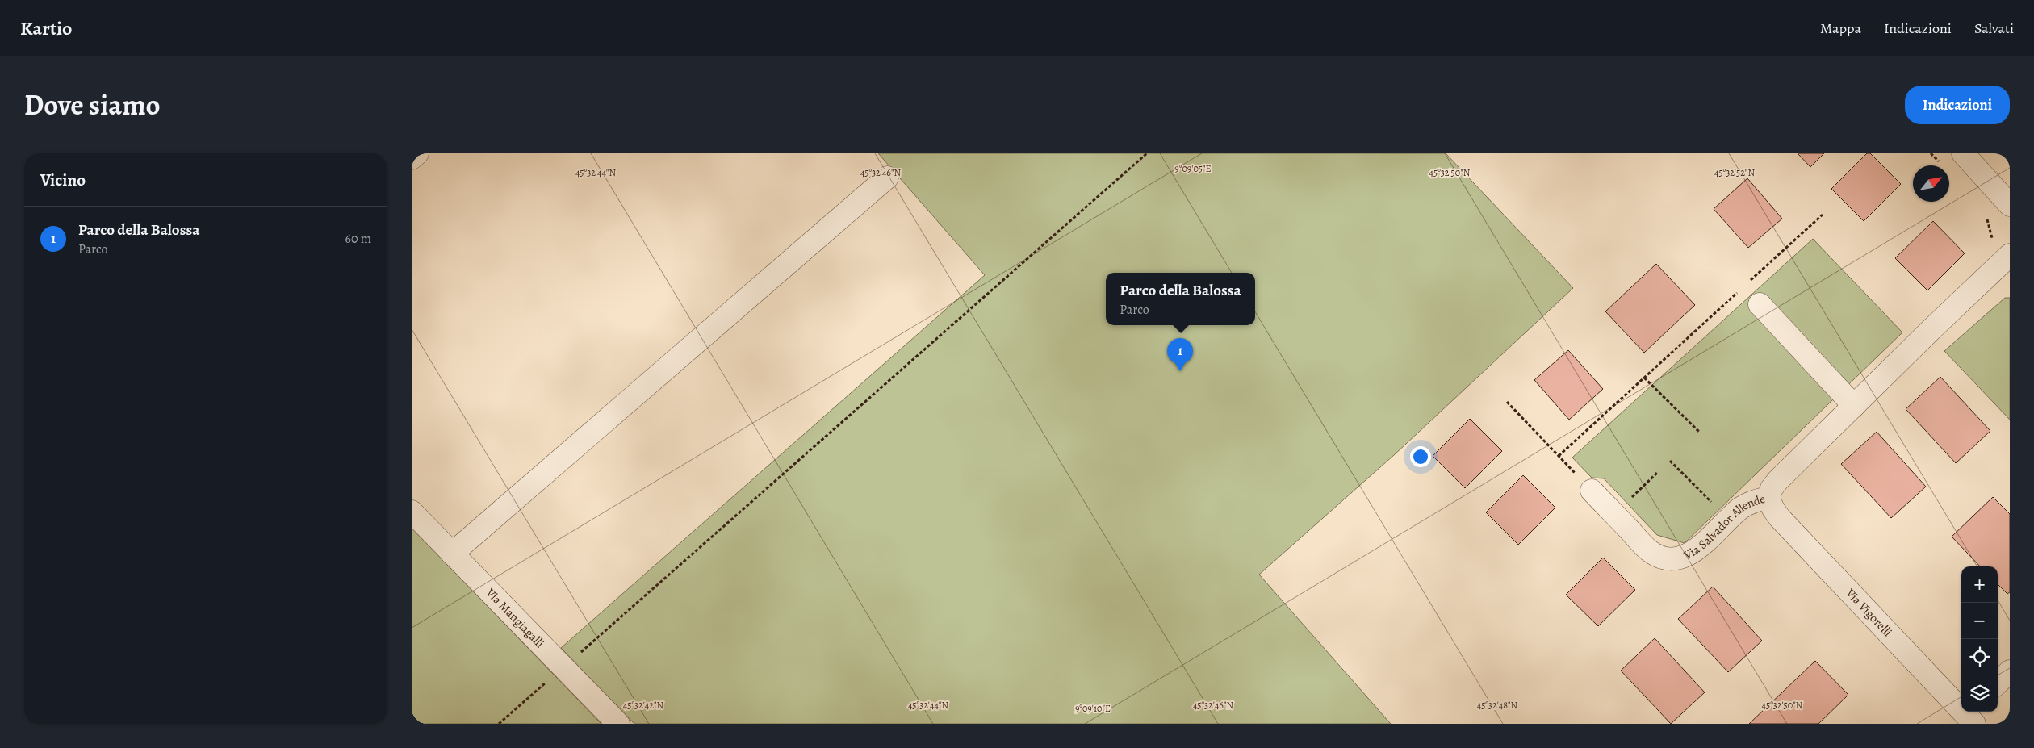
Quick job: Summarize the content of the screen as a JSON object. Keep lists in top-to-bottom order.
{
  "streets": {
    "street": ["Via Salvador Allende", "Via Vigorelli", "Via Mangiagalli"]
  },
  "crossings": [
    ["Via Salvador Allende", "Via Vigorelli"]
  ],
  "north": "top right",
  "page": {
    "header": "Kartio",
    "nav": ["Mappa", "Indicazioni", "Salvati"],
    "title": "Dove siamo",
    "buttons": "Indicazioni",
    "heading": "Vicino",
    "list": [
      {
        "mark": "1",
        "name": "Parco della Balossa",
        "note": "Parco",
        "value": "60 m"
      }
    ],
    "popup": ["Parco della Balossa", "Parco"],
    "pins": "1",
    "map_buttons": ["+", "−"]
  },
  "coordinates": [
    "9°09'05\"E",
    "45°32'44\"N",
    "45°32'46\"N",
    "45°32'50\"N",
    "45°32'52\"N",
    "45°32'42\"N",
    "45°32'48\"N",
    "9°09'10\"E"
  ]
}
